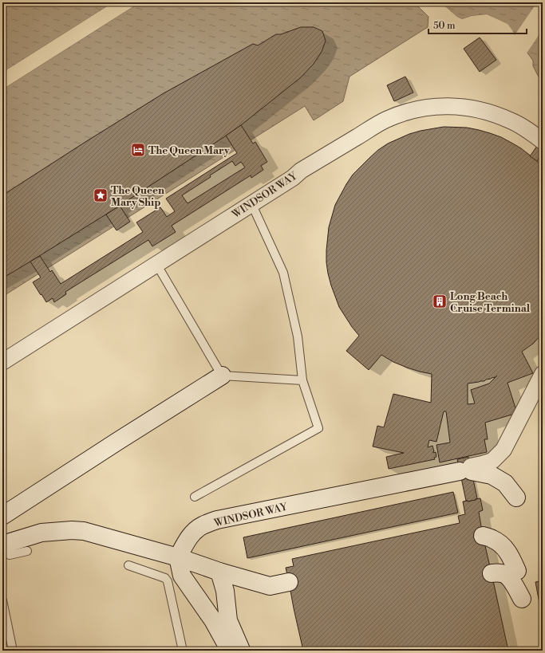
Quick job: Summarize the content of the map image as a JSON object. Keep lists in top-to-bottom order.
{
  "streets": {
    "street": ["WINDSOR WAY"]
  },
  "places": {
    "hotel": ["The Queen Mary"],
    "place": ["The Queen Mary Ship"],
    "building": ["Long Beach Cruise Terminal"]
  },
  "scale_bar": "50 m"
}
